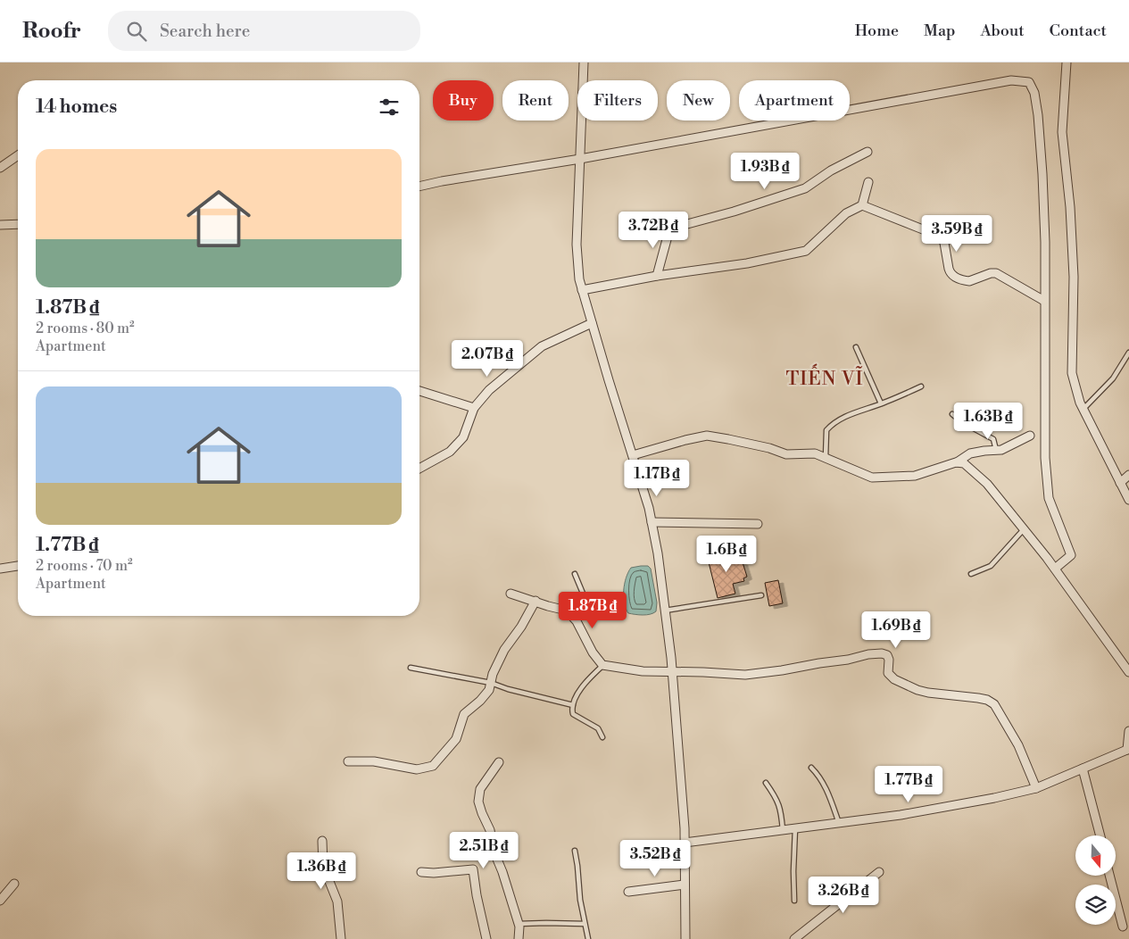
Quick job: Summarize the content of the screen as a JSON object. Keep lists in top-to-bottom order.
{
  "districts": ["TIẾN VĨ"],
  "north": "bottom",
  "page": {
    "header": "Roofr",
    "search": "Search here",
    "nav": [
      "Home",
      "Map",
      "About",
      "Contact"
    ],
    "chip": [
      "Buy",
      "Rent",
      "Filters",
      "New",
      "Apartment"
    ],
    "heading": "14 homes",
    "list": [
      {
        "name": "1.87B ₫",
        "note": "2 rooms · 80 m² · Apartment"
      },
      {
        "name": "1.77B ₫",
        "note": "2 rooms · 70 m² · Apartment"
      }
    ],
    "price": [
      "1.93B ₫",
      "3.72B ₫",
      "3.59B ₫",
      "2.07B ₫",
      "1.63B ₫",
      "1.17B ₫",
      "1.6B ₫",
      "1.87B ₫",
      "1.69B ₫",
      "1.77B ₫",
      "2.51B ₫",
      "3.52B ₫",
      "1.36B ₫",
      "3.26B ₫"
    ]
  }
}
